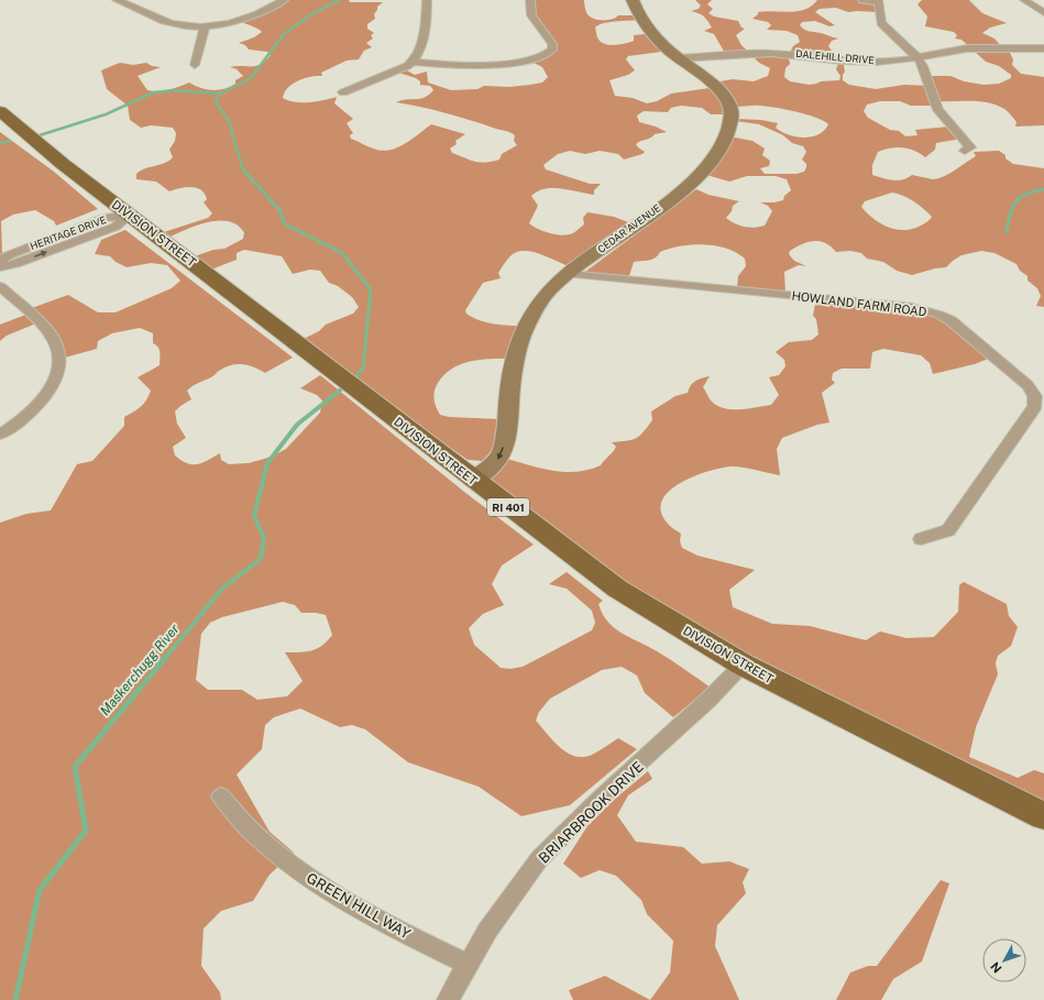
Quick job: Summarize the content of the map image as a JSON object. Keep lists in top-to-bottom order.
{
  "streets": {
    "main road": ["DIVISION STREET", "RI 401"],
    "street": [
      "DALEHILL DRIVE",
      "CEDAR AVENUE",
      "HERITAGE DRIVE",
      "HOWLAND FARM ROAD",
      "BRIARBROOK DRIVE",
      "GREEN HILL WAY"
    ]
  },
  "crossings": [
    ["DALEHILL DRIVE", "CEDAR AVENUE"],
    ["CEDAR AVENUE", "DIVISION STREET"],
    ["CEDAR AVENUE", "HOWLAND FARM ROAD"],
    ["HERITAGE DRIVE", "DIVISION STREET"],
    ["DIVISION STREET", "BRIARBROOK DRIVE"],
    ["BRIARBROOK DRIVE", "GREEN HILL WAY"]
  ],
  "one_way": ["CEDAR AVENUE"],
  "water": ["Maskerchugg River"],
  "north": "bottom left"
}
